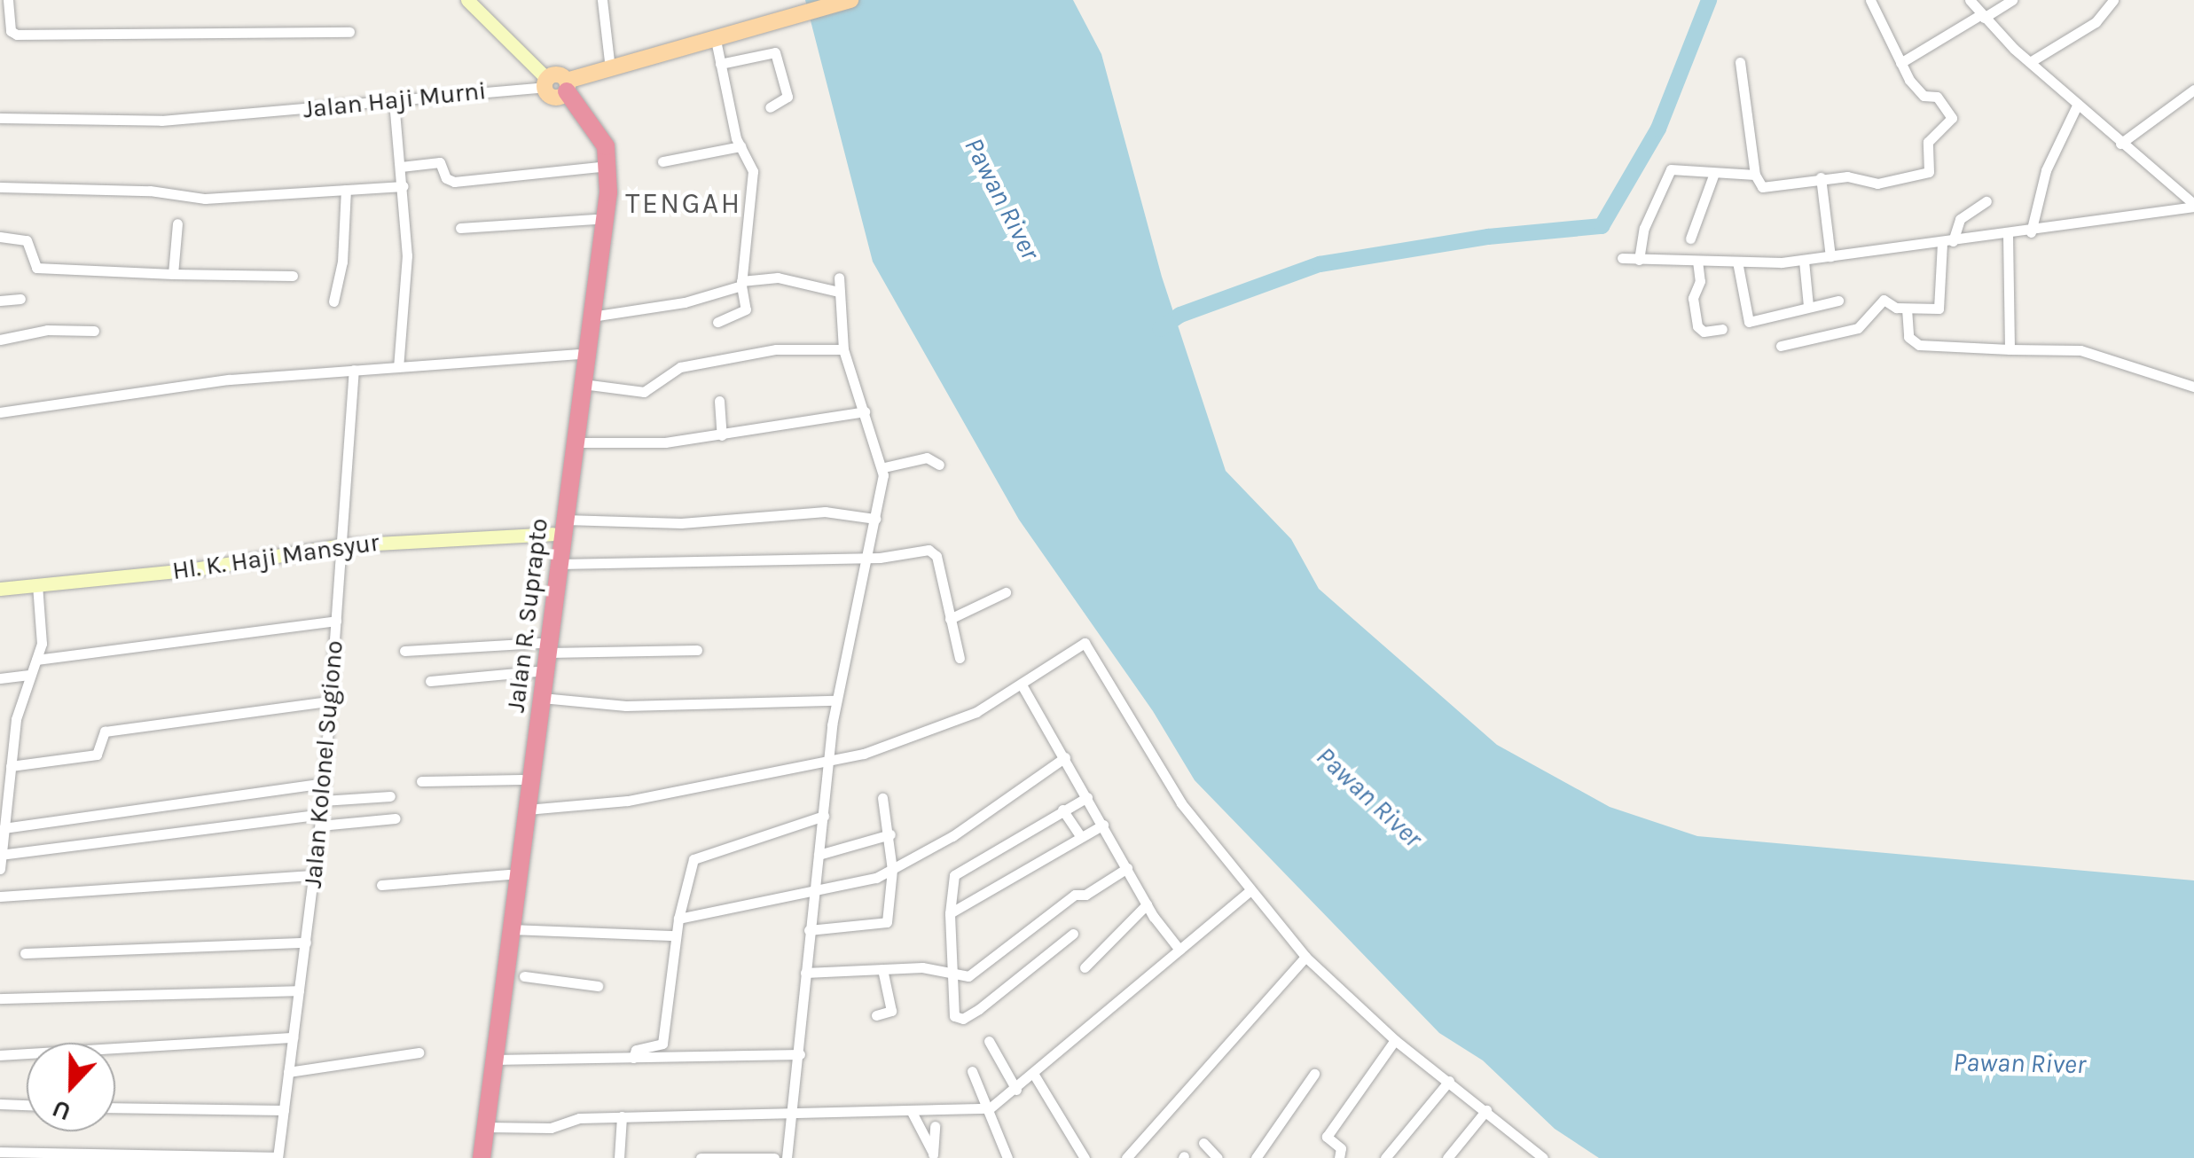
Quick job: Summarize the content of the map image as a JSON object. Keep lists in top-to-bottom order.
{
  "streets": {
    "highway": ["Jalan R. Suprapto"],
    "street": ["Jalan Haji Murni", "Hl. K. Haji Mansyur", "Jalan Kolonel Sugiono"]
  },
  "crossings": [
    ["Jalan Haji Murni", "Jalan R. Suprapto"],
    ["Hl. K. Haji Mansyur", "Jalan R. Suprapto"],
    ["Hl. K. Haji Mansyur", "Jalan Kolonel Sugiono"]
  ],
  "districts": ["TENGAH"],
  "water": ["Pawan River"],
  "north": "bottom"
}
